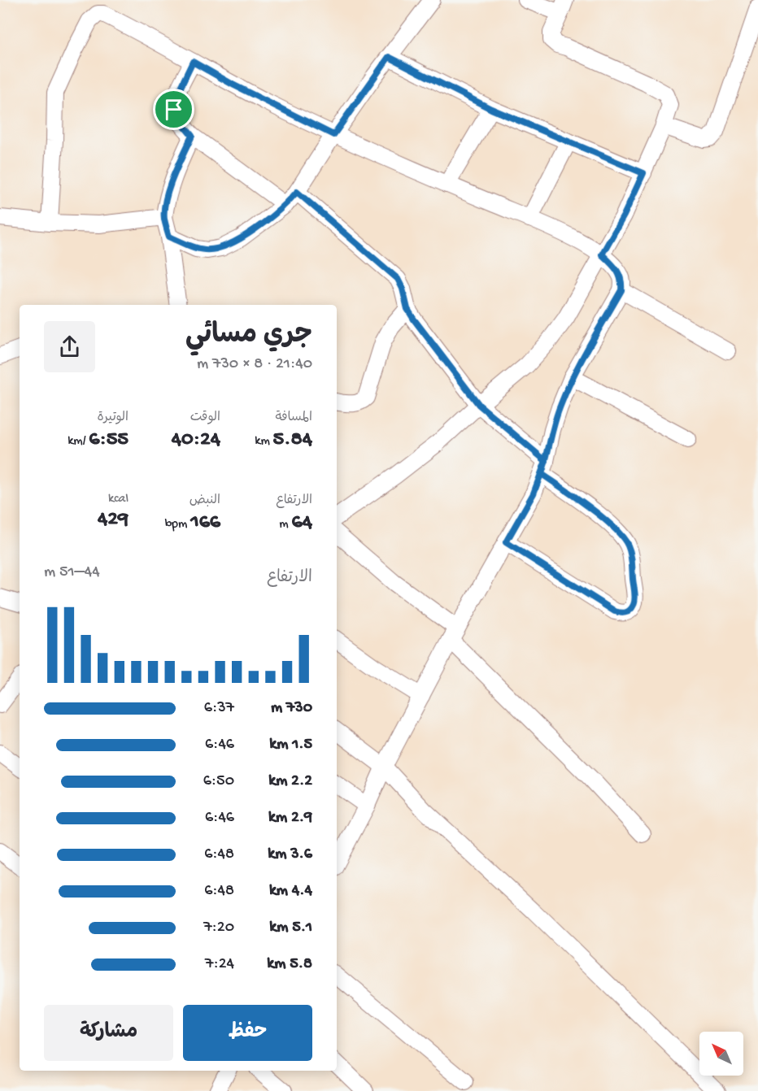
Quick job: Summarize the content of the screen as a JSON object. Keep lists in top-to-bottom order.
{
  "north": "top left",
  "page": {
    "heading": ["جري مسائي", "21:40 · 8 × 730 m"],
    "stats": [
      ["المسافة", "5.84 km"],
      ["الوقت", "40:24"],
      ["الوتيرة", "6:55 /km"],
      ["الارتفاع", "64 m"],
      ["النبض", "166 bpm"],
      ["kcal", "429"]
    ],
    "chart": ["الارتفاع", "44–51 m"],
    "list": [
      {
        "name": "730 m",
        "note": "6:37"
      },
      {
        "name": "1.5 km",
        "note": "6:46"
      },
      {
        "name": "2.2 km",
        "note": "6:50"
      },
      {
        "name": "2.9 km",
        "note": "6:46"
      },
      {
        "name": "3.6 km",
        "note": "6:48"
      },
      {
        "name": "4.4 km",
        "note": "6:48"
      },
      {
        "name": "5.1 km",
        "note": "7:20"
      },
      {
        "name": "5.8 km",
        "note": "7:24"
      }
    ],
    "buttons": ["حفظ", "مشاركة"]
  }
}
